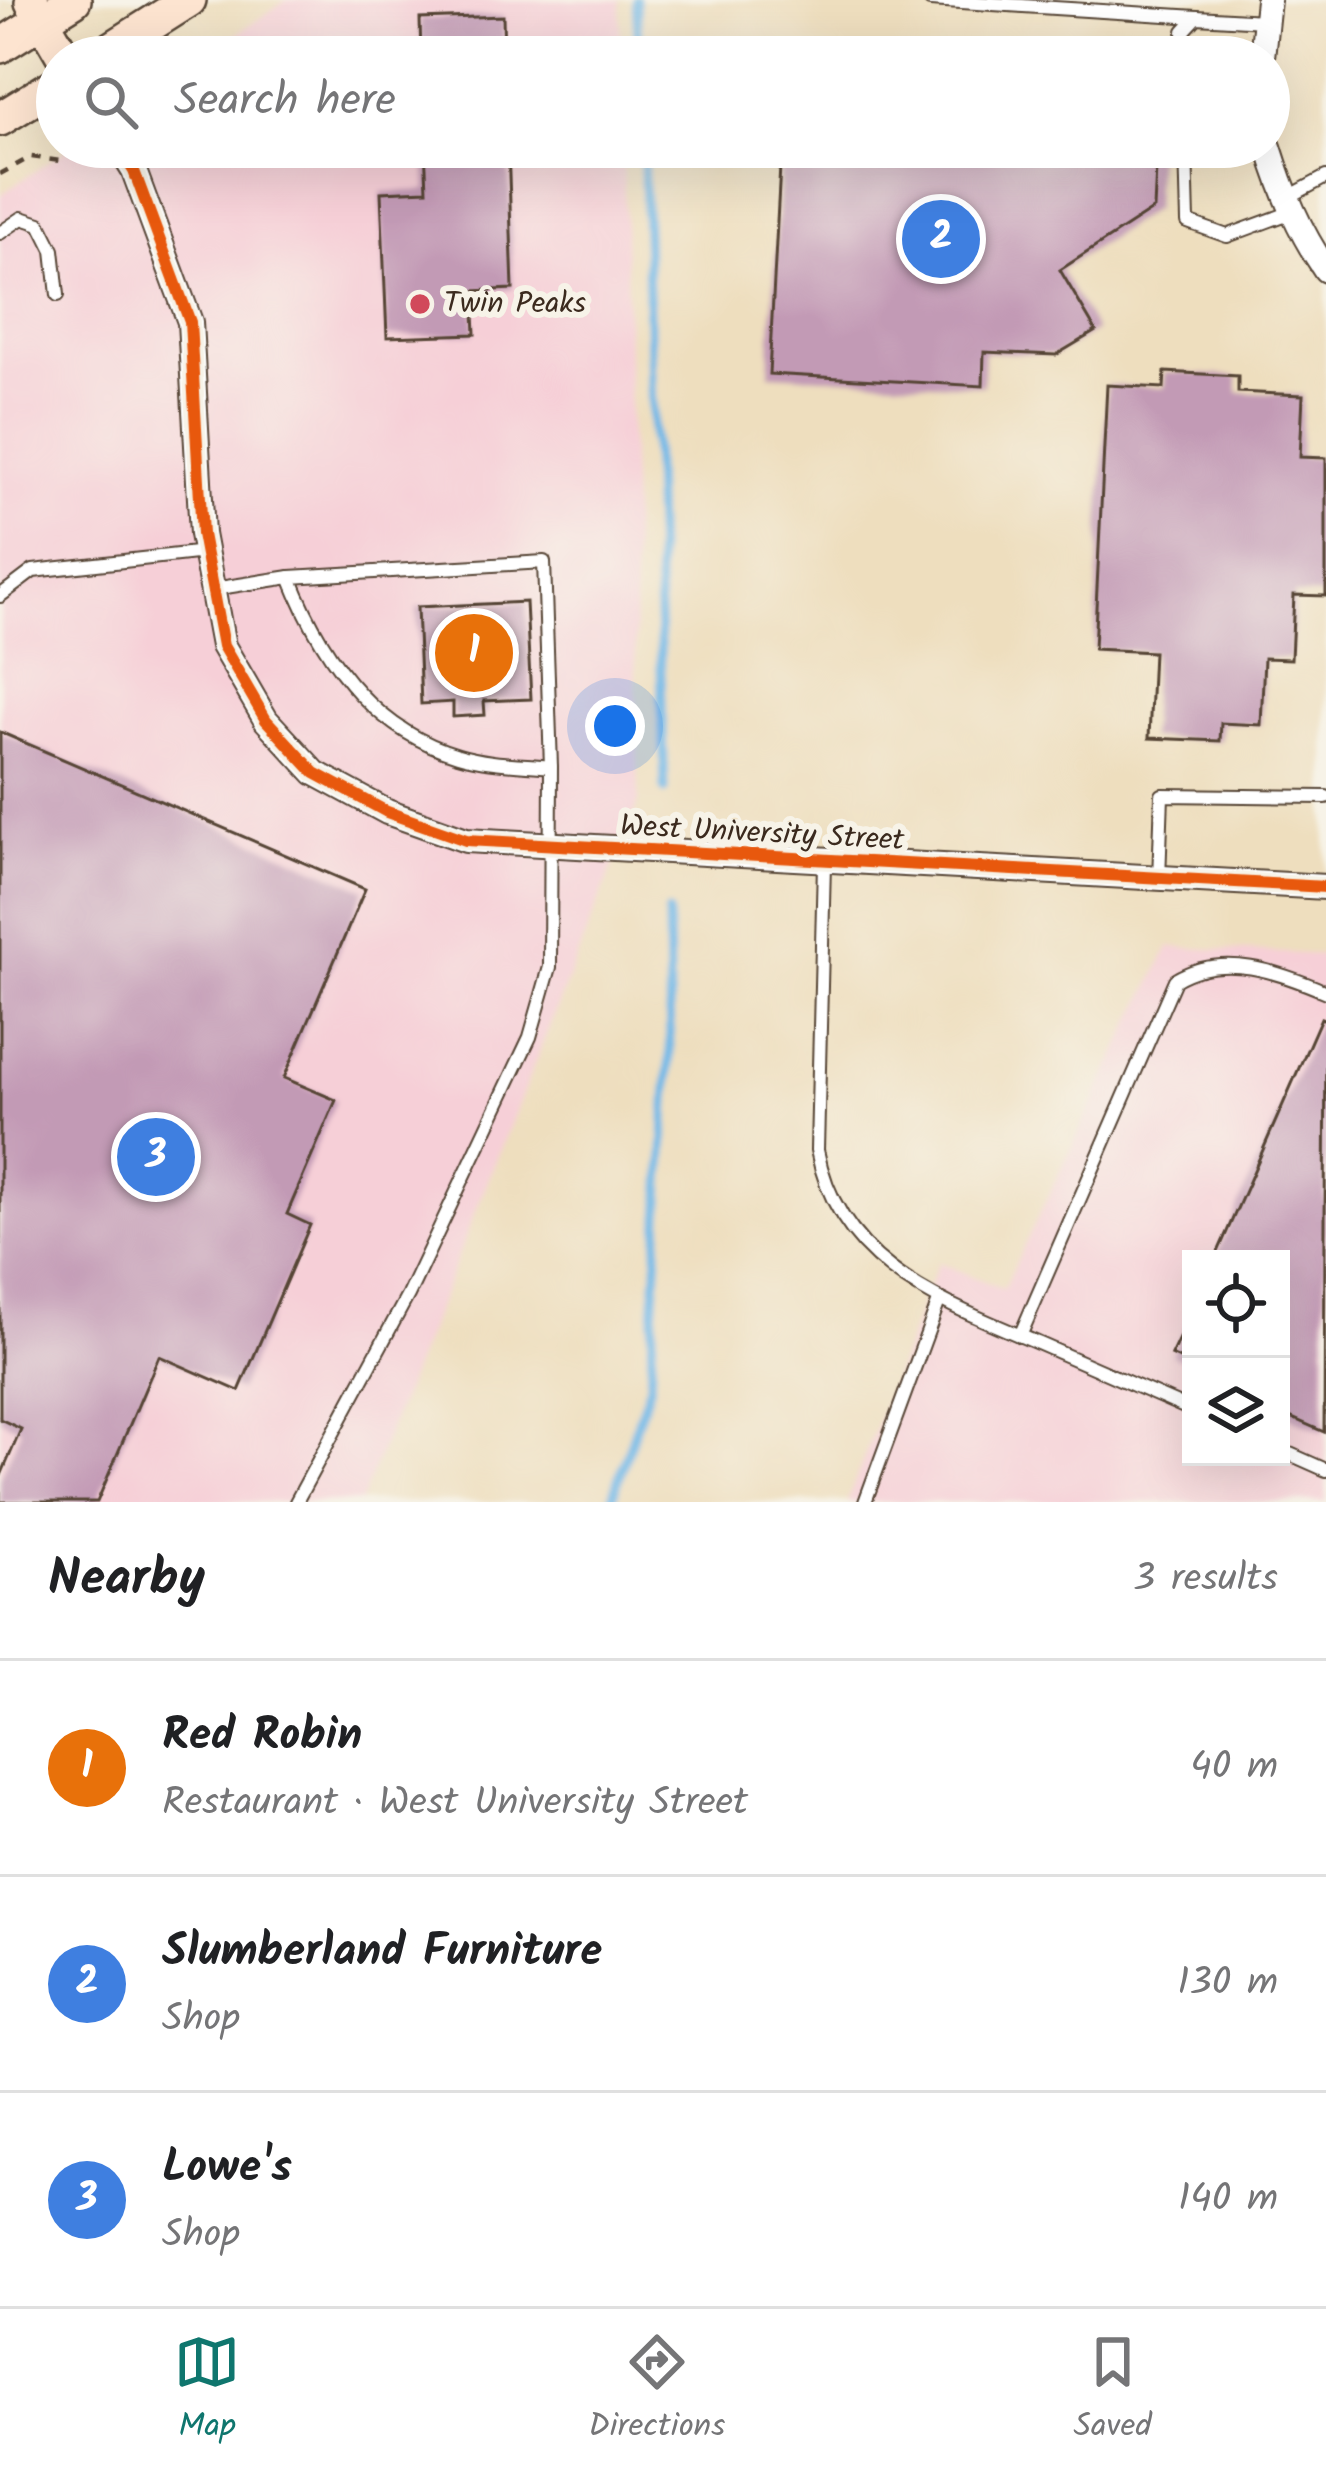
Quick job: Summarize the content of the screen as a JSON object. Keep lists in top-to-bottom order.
{
  "streets": {
    "street": ["West University Street"]
  },
  "places": ["Twin Peaks"],
  "page": {
    "search": "Search here",
    "pins": ["2", "1", "3"],
    "heading": ["Nearby", "3 results"],
    "list": [
      {
        "mark": "1",
        "name": "Red Robin",
        "note": "Restaurant · West University Street",
        "value": "40 m"
      },
      {
        "mark": "2",
        "name": "Slumberland Furniture",
        "note": "Shop",
        "value": "130 m"
      },
      {
        "mark": "3",
        "name": "Lowe's",
        "note": "Shop",
        "value": "140 m"
      }
    ],
    "nav": ["Map", "Directions", "Saved"]
  }
}
